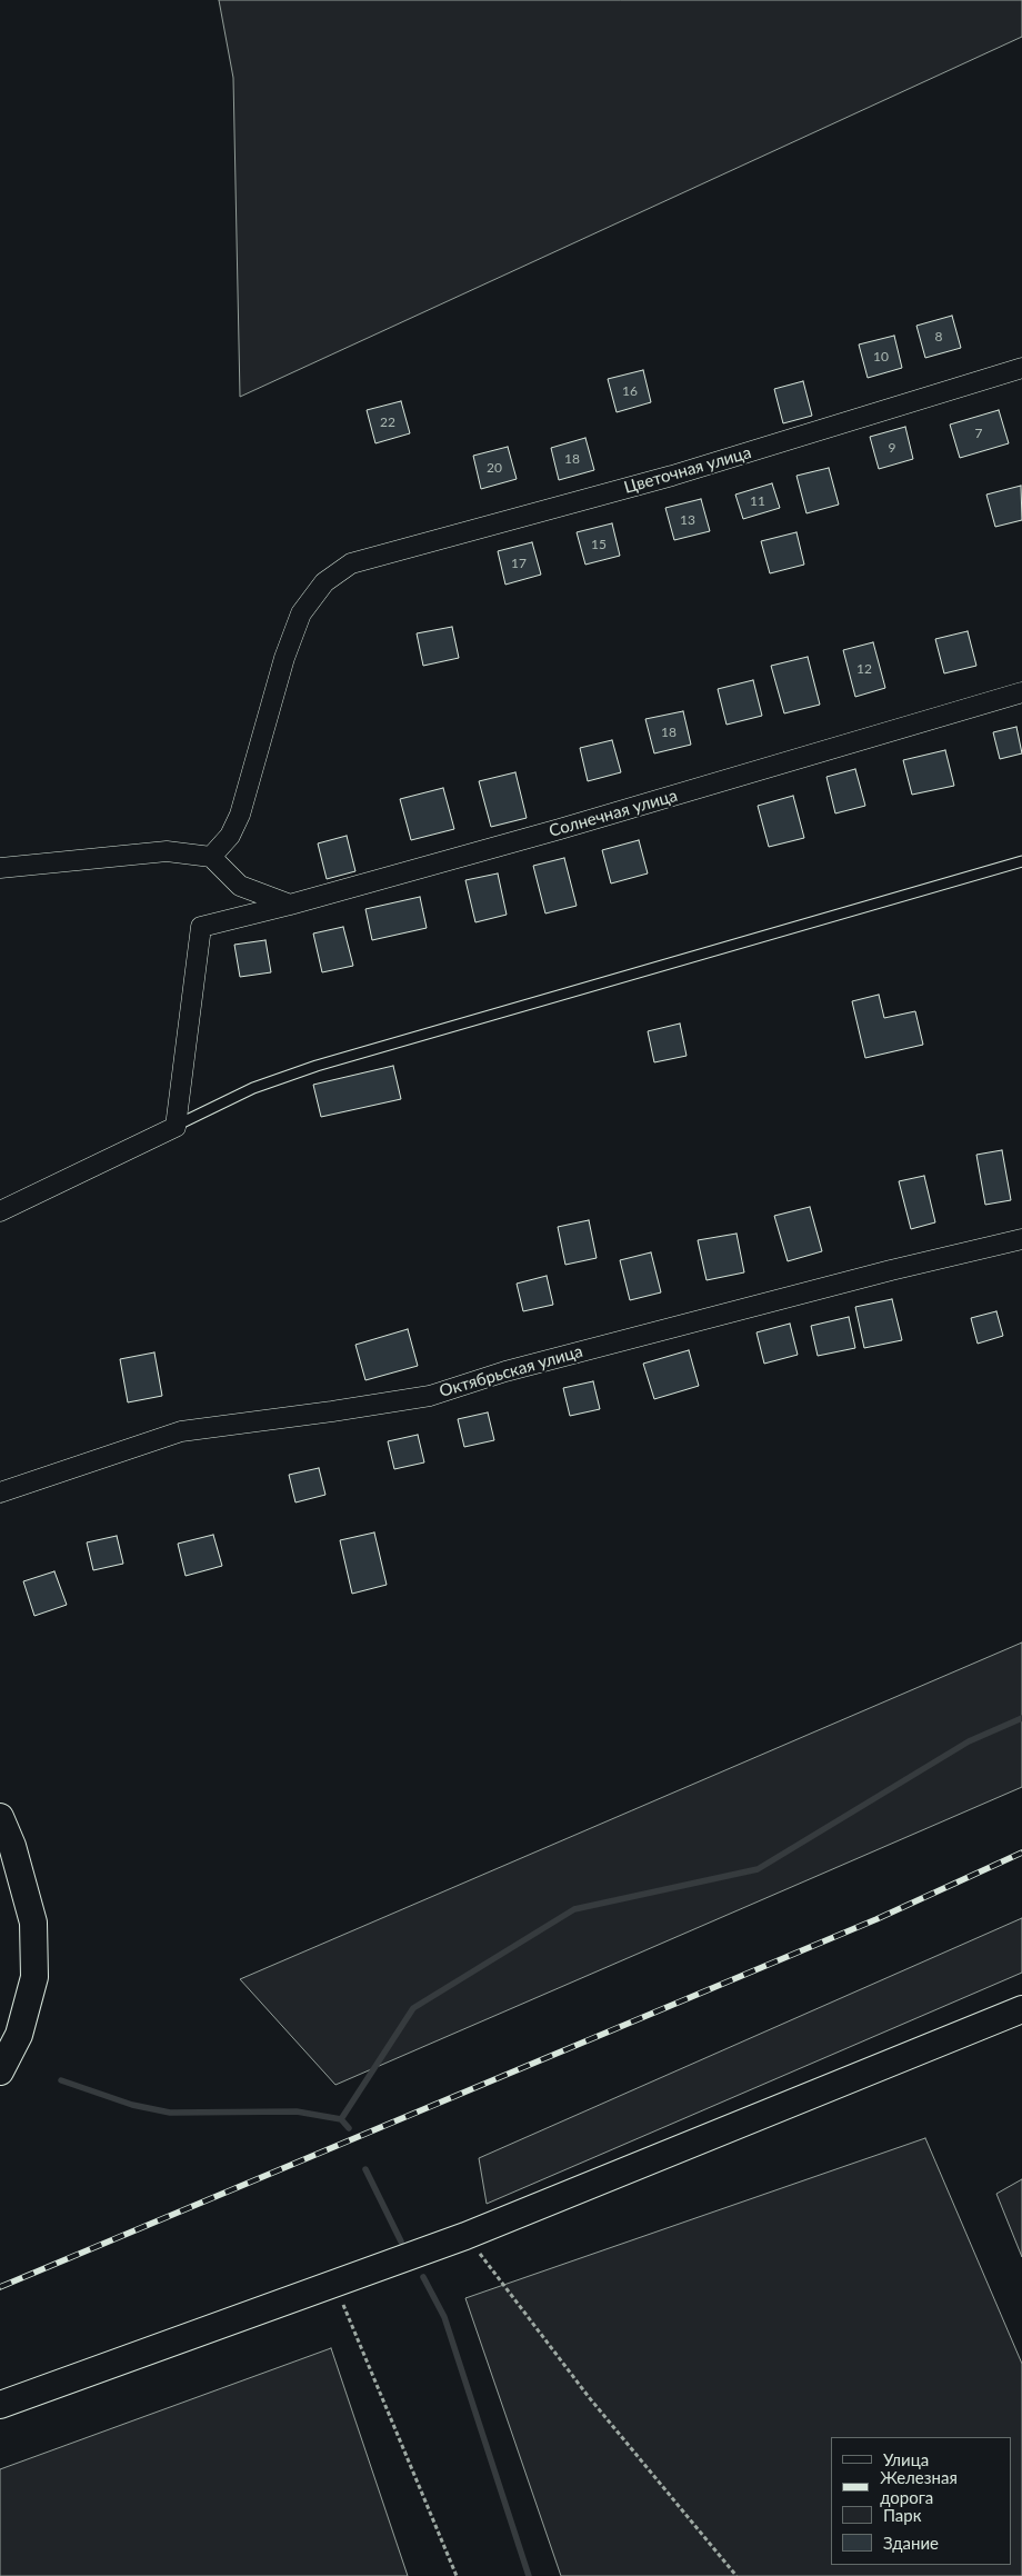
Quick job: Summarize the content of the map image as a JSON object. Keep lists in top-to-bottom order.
{
  "streets": {
    "street": ["Цветочная улица", "Солнечная улица", "Октябрьская улица"]
  },
  "house_numbers": [
    "8",
    "10",
    "16",
    "22",
    "7",
    "9",
    "18",
    "20",
    "11",
    "13",
    "15",
    "17",
    "12",
    "18"
  ],
  "legend": [
    "Улица",
    "Железная дорога",
    "Парк",
    "Здание"
  ]
}
